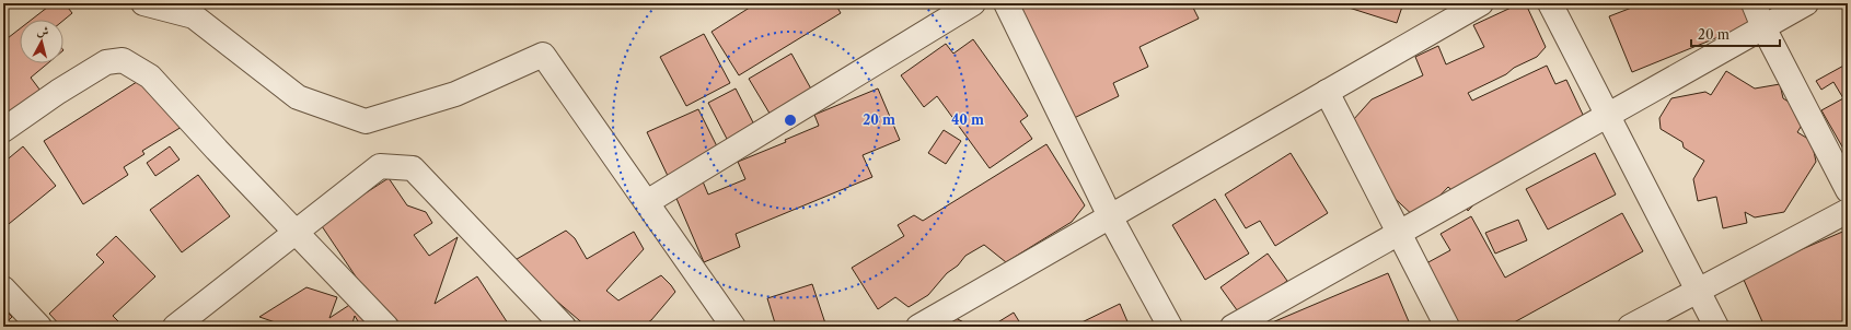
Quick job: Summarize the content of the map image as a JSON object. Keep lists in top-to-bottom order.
{
  "scale_bar": "20 m",
  "north": "top",
  "rings": ["20 m", "40 m"]
}
